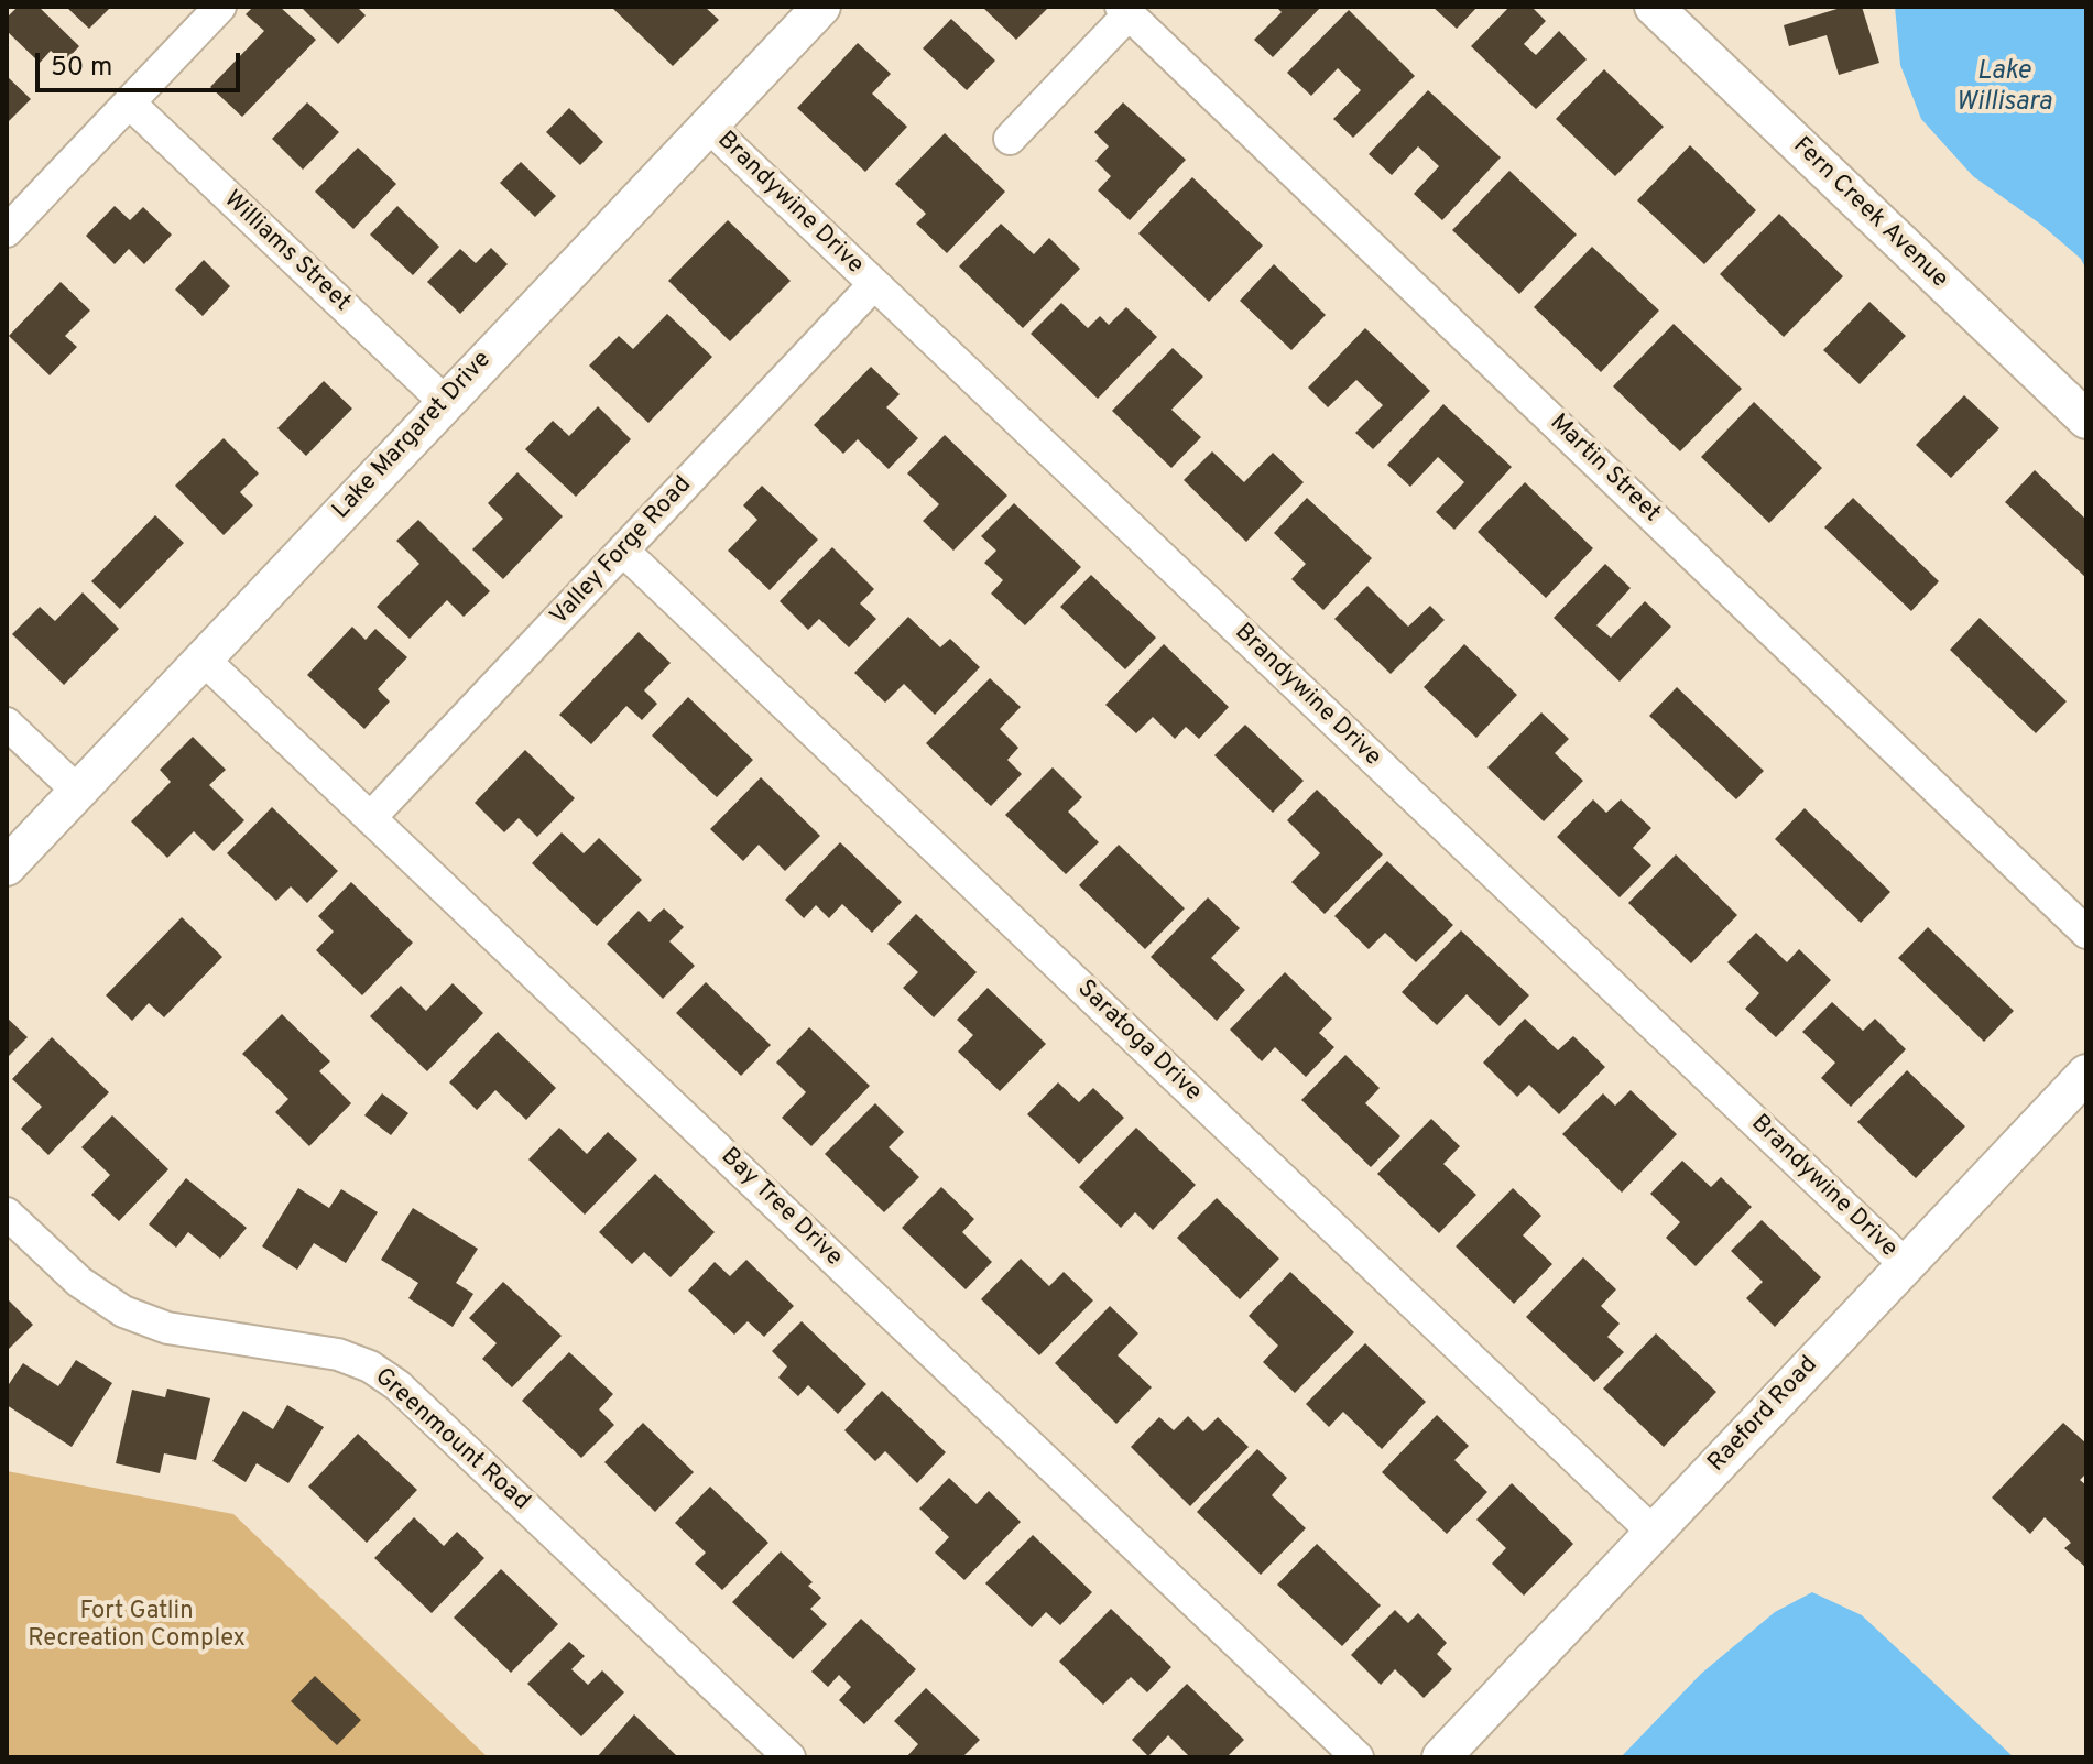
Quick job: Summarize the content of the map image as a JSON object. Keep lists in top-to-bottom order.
{
  "streets": {
    "street": [
      "Brandywine Drive",
      "Fern Creek Avenue",
      "Williams Street",
      "Lake Margaret Drive",
      "Martin Street",
      "Valley Forge Road",
      "Saratoga Drive",
      "Bay Tree Drive",
      "Raeford Road",
      "Greenmount Road"
    ]
  },
  "crossings": [
    ["Brandywine Drive", "Lake Margaret Drive"],
    ["Brandywine Drive", "Valley Forge Road"],
    ["Brandywine Drive", "Raeford Road"],
    ["Williams Street", "Lake Margaret Drive"],
    ["Lake Margaret Drive", "Bay Tree Drive"],
    ["Valley Forge Road", "Saratoga Drive"],
    ["Valley Forge Road", "Bay Tree Drive"],
    ["Saratoga Drive", "Raeford Road"]
  ],
  "water": ["Lake Willisara"],
  "parks": ["Fort Gatlin Recreation Complex"],
  "scale_bar": "50 m"
}
